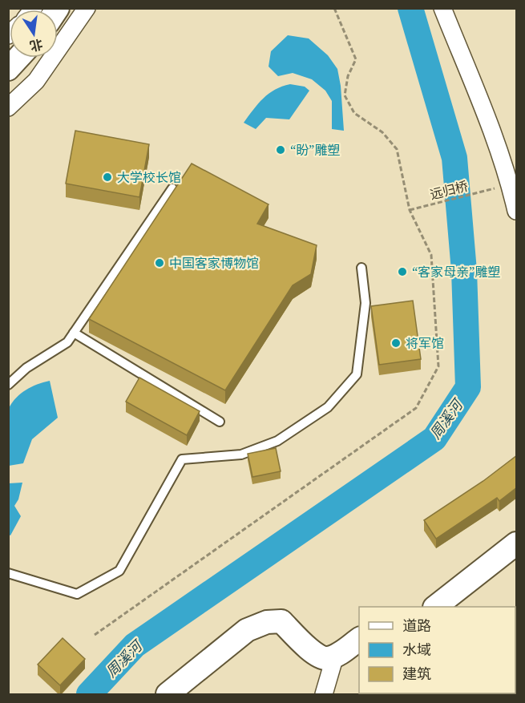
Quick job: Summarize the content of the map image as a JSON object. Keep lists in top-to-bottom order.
{
  "streets": {
    "path": ["远归桥"]
  },
  "water": ["周溪河"],
  "places": [
    "“盼”雕塑",
    "大学校长馆",
    "中国客家博物馆",
    "“客家母亲”雕塑",
    "将军馆"
  ],
  "legend": ["道路", "水域", "建筑"],
  "north": "bottom"
}
